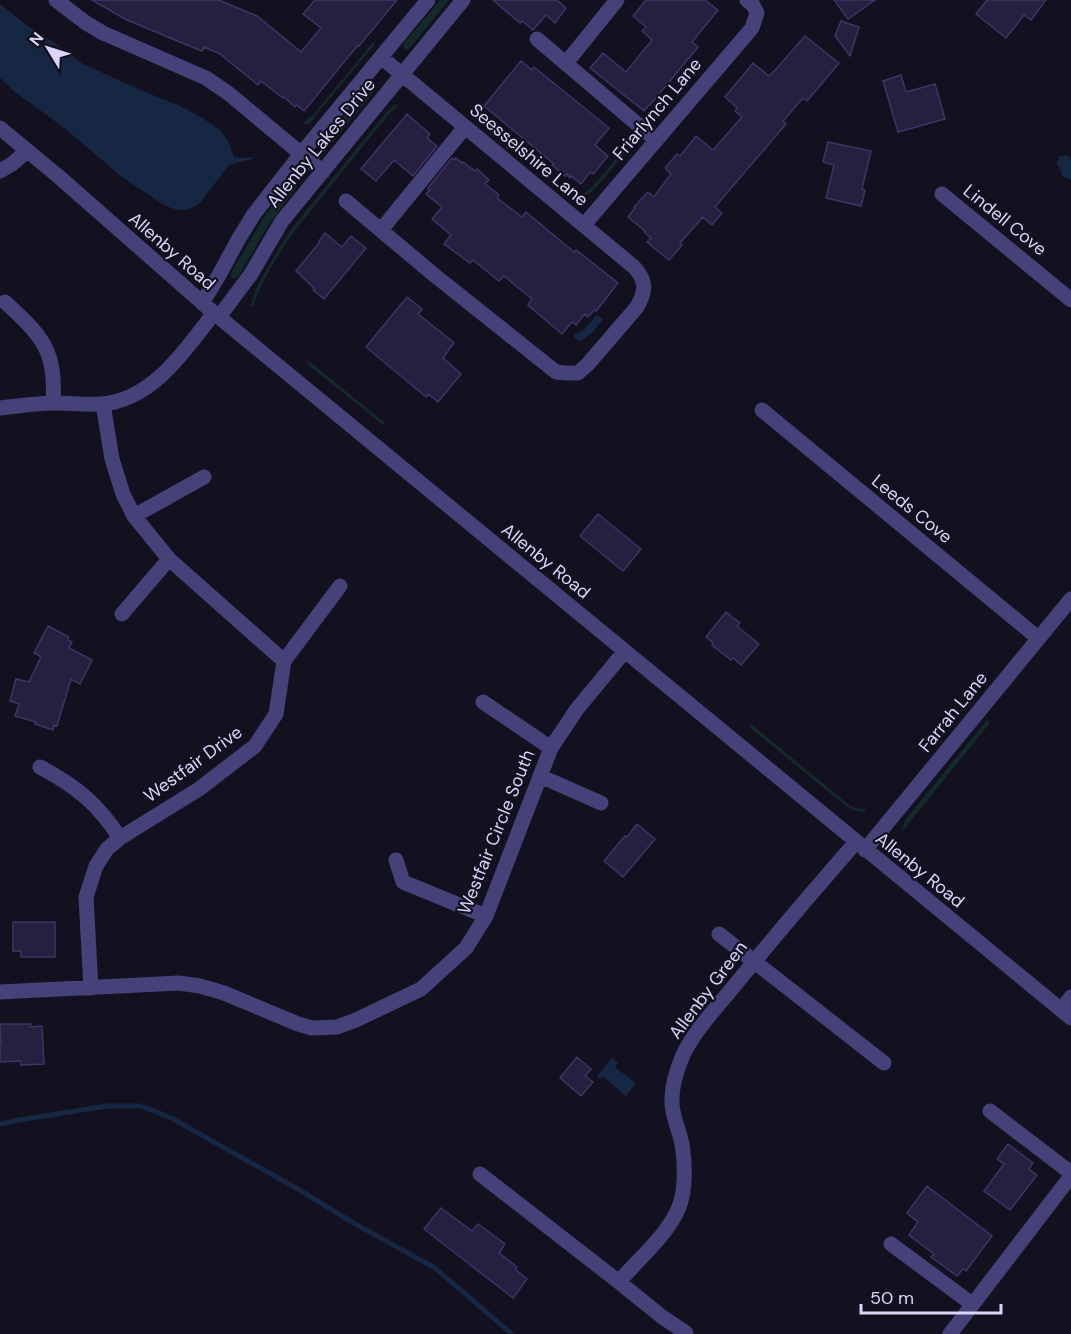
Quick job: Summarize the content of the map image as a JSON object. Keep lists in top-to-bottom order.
{
  "streets": {
    "street": [
      "Friarlynch Lane",
      "Allenby Lakes Drive",
      "Seesselshire Lane",
      "Lindell Cove",
      "Allenby Road",
      "Leeds Cove",
      "Farrah Lane",
      "Westfair Drive",
      "Westfair Circle South",
      "Allenby Green"
    ]
  },
  "crossings": [
    ["Friarlynch Lane", "Seesselshire Lane"],
    ["Allenby Lakes Drive", "Seesselshire Lane"],
    ["Allenby Lakes Drive", "Allenby Road"],
    ["Allenby Road", "Farrah Lane"],
    ["Allenby Road", "Westfair Circle South"],
    ["Allenby Road", "Allenby Green"],
    ["Leeds Cove", "Farrah Lane"],
    ["Farrah Lane", "Allenby Green"],
    ["Westfair Drive", "Westfair Circle South"]
  ],
  "scale_bar": "50 m",
  "north": "top left"
}
